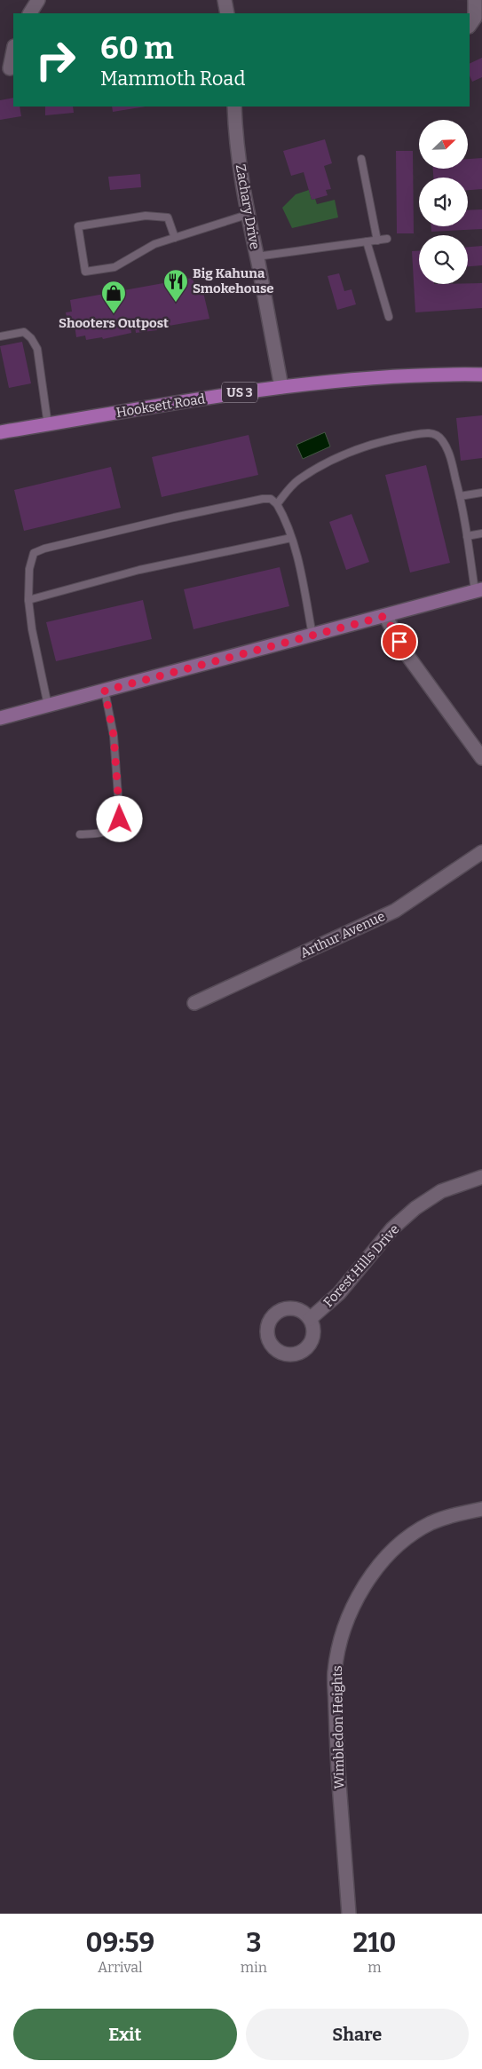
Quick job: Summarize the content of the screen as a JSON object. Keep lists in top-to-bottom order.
{
  "streets": {
    "main road": ["US 3", "Hooksett Road"],
    "street": [
      "Zachary Drive",
      "Arthur Avenue",
      "Forest Hills Drive",
      "Wimbledon Heights"
    ]
  },
  "crossings": [
    ["Zachary Drive", "Hooksett Road"]
  ],
  "places": {
    "restaurant": ["Big Kahuna Smokehouse"],
    "shop": ["Shooters Outpost"]
  },
  "north": "top right",
  "page": {
    "turn": ["60 m", "Mammoth Road"],
    "eta": [
      "09:59",
      "Arrival",
      "3",
      "min",
      "210",
      "m"
    ],
    "buttons": ["Exit", "Share"]
  }
}
